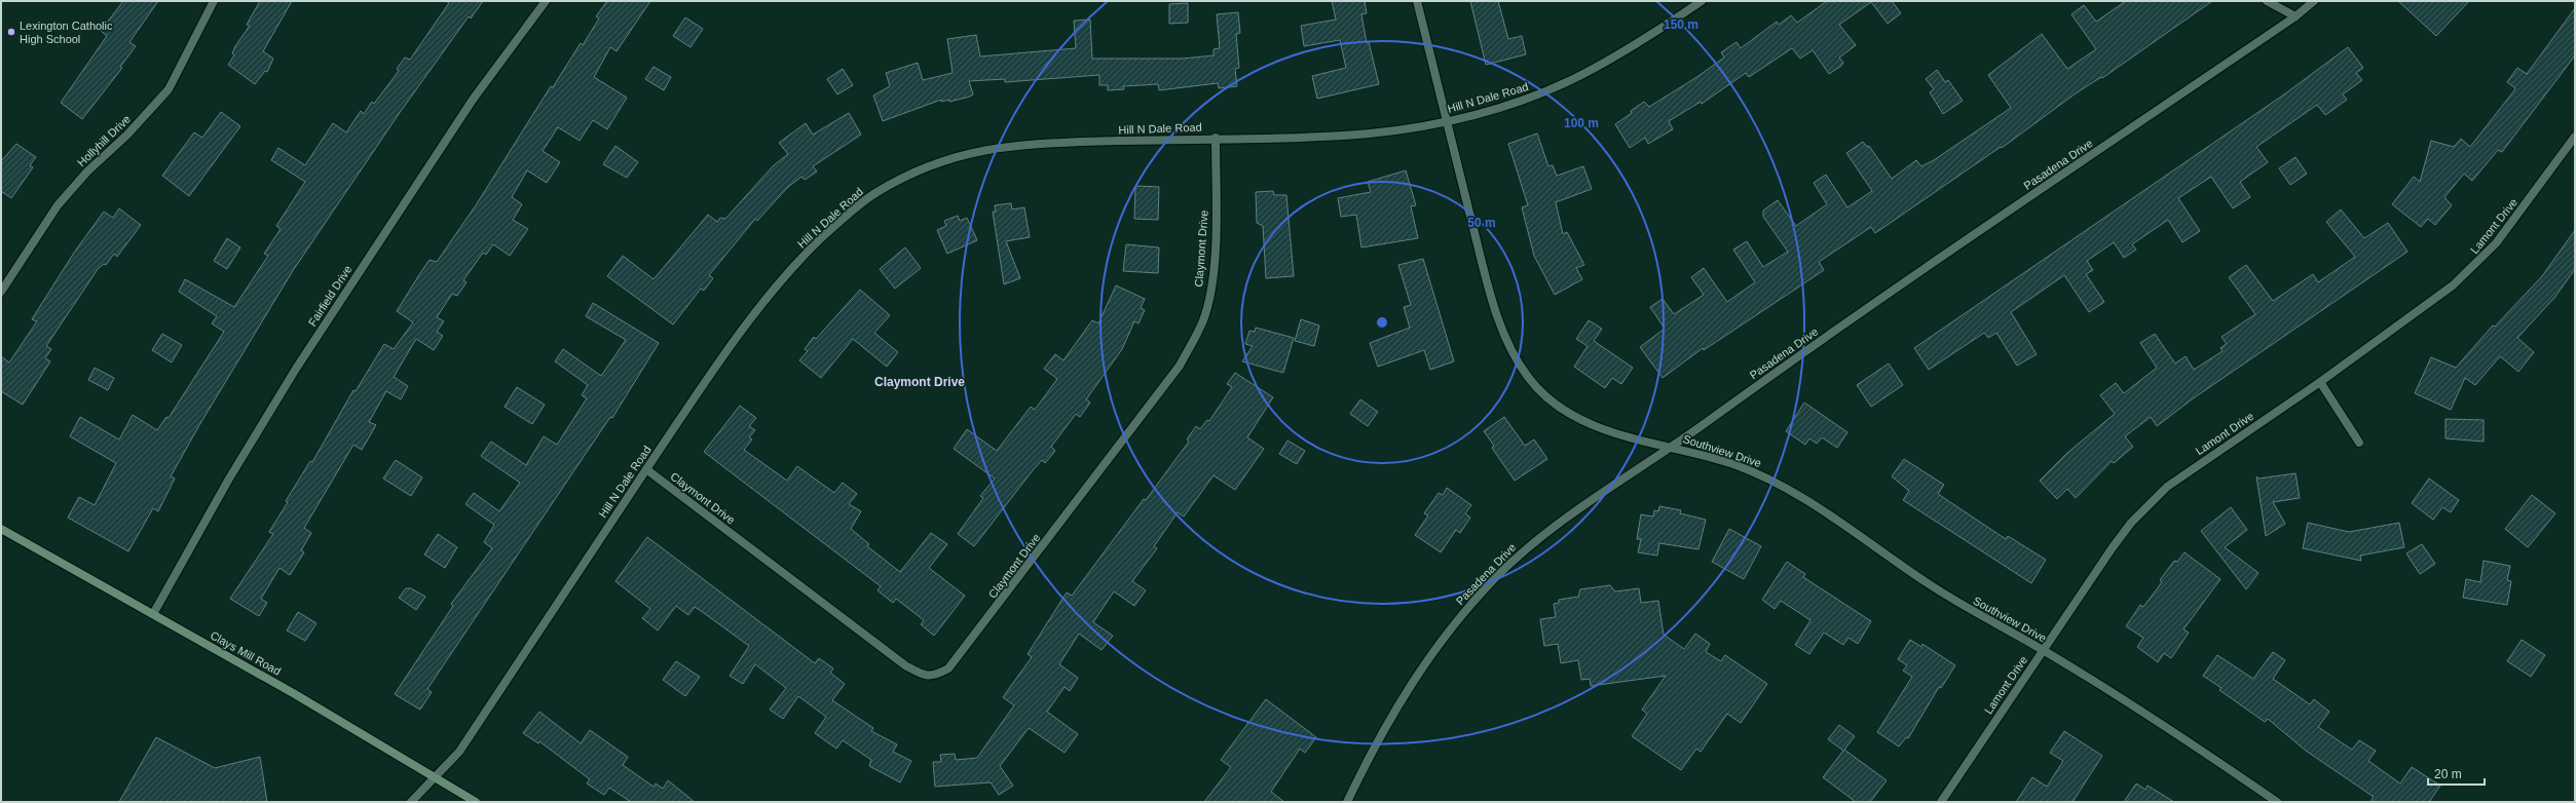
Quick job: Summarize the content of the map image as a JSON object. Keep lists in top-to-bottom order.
{
  "streets": {
    "main road": ["Clays Mill Road"],
    "street": [
      "Hill N Dale Road",
      "Hollyhill Drive",
      "Pasadena Drive",
      "Lamont Drive",
      "Claymont Drive",
      "Fairfield Drive",
      "Southview Drive"
    ]
  },
  "crossings": [
    ["Hill N Dale Road", "Claymont Drive"],
    ["Hill N Dale Road", "Southview Drive"],
    ["Hill N Dale Road", "Clays Mill Road"],
    ["Pasadena Drive", "Southview Drive"],
    ["Lamont Drive", "Southview Drive"],
    ["Fairfield Drive", "Clays Mill Road"]
  ],
  "districts": ["Claymont Drive"],
  "places": ["Lexington Catholic High School"],
  "scale_bar": "20 m",
  "rings": ["150 m", "100 m", "50 m"]
}
